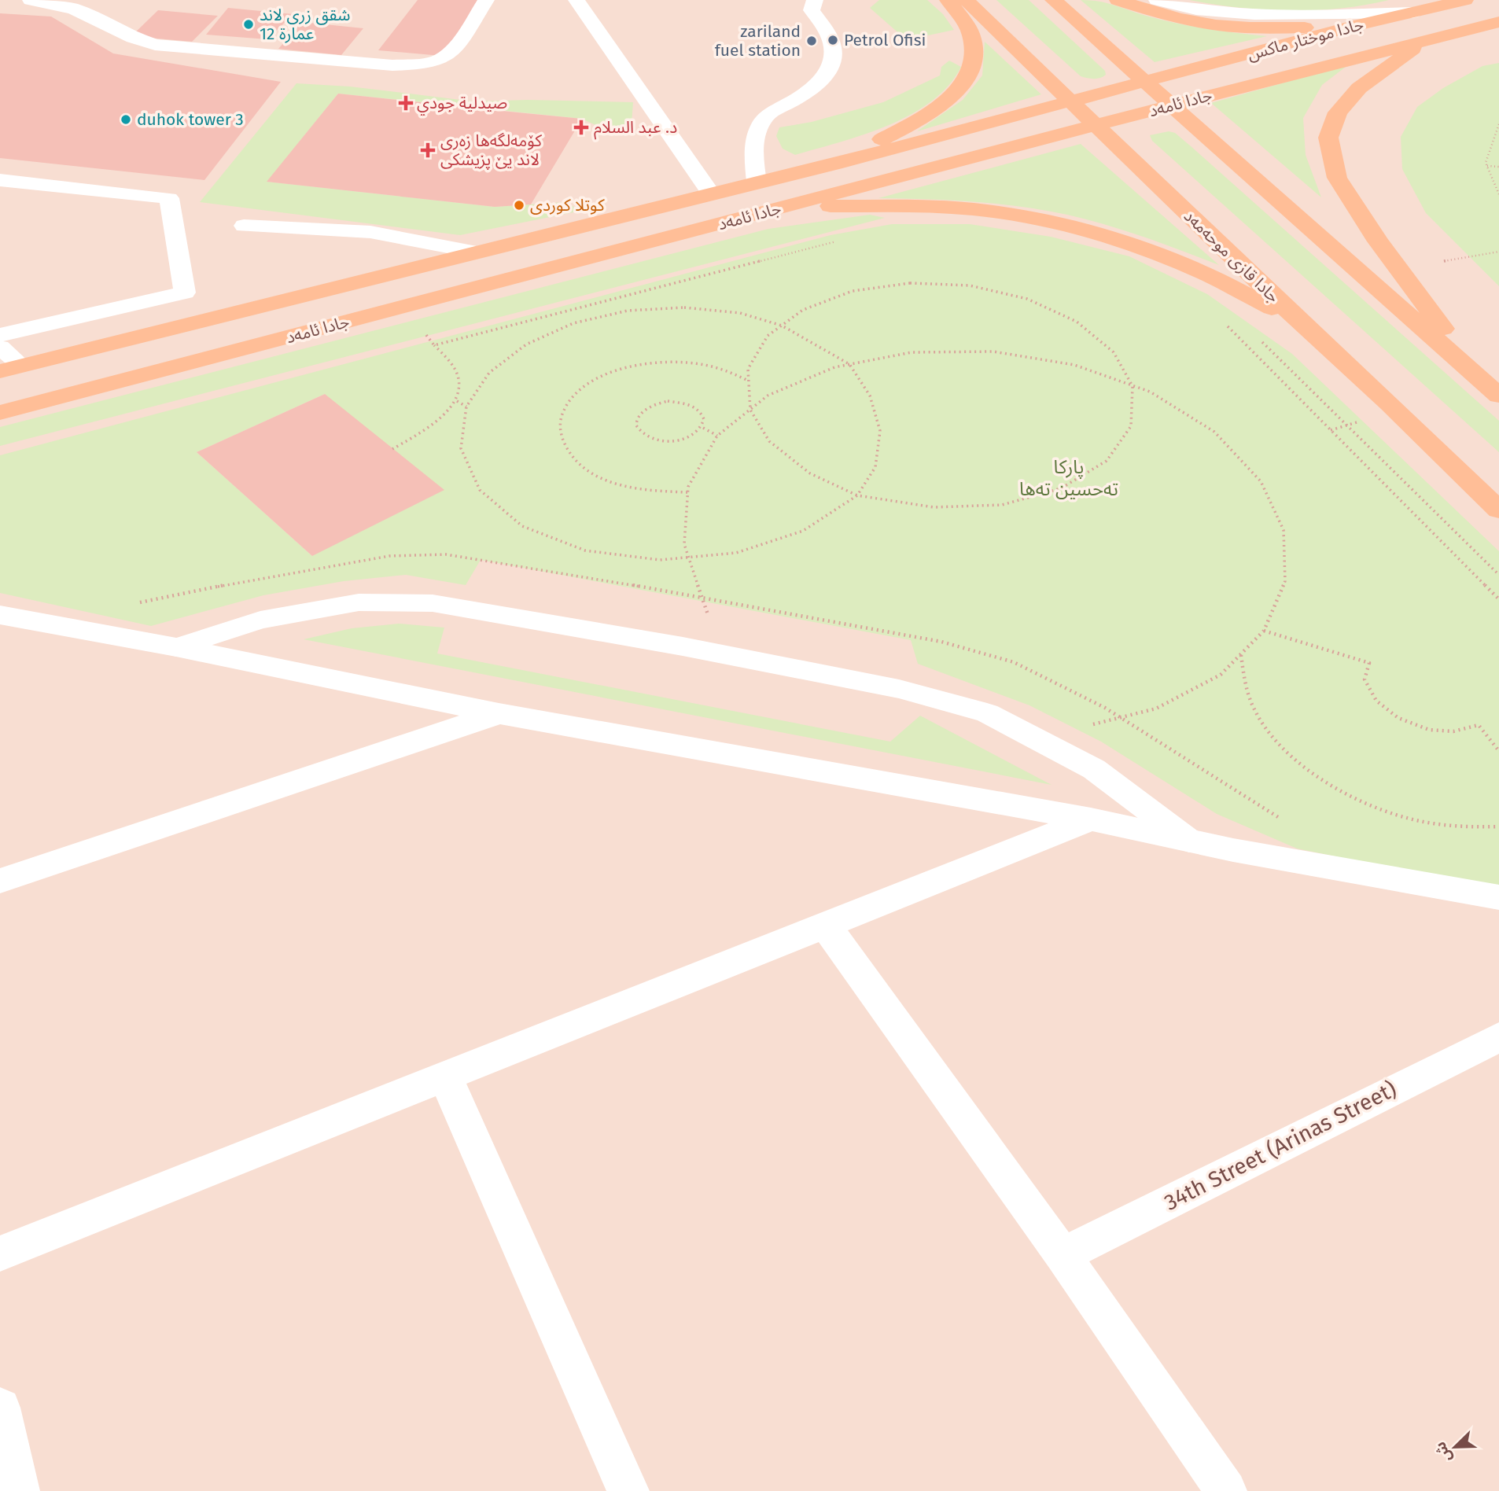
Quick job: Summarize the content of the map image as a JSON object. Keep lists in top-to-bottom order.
{
  "streets": {
    "main road": ["جادا موختار ماكس", "جادا ئامەد", "جادا قازی موحەمەد"],
    "street": ["34th Street (Arinas Street)"]
  },
  "crossings": [
    ["جادا موختار ماكس", "جادا ئامەد"],
    ["جادا ئامەد", "جادا قازی موحەمەد"]
  ],
  "parks": ["پارکا تەحسین تەها"],
  "places": {
    "other": [
      "شقق زري لاند عمارة 12",
      "Petrol Ofisi",
      "zariland fuel station",
      "duhok tower 3",
      "كوتلا كوردی"
    ],
    "health": ["صيدلية جودي", "د. عبد السلام", "کۆمه‌لگه‌ها زه‌ری لاند یێ پزیشکی"]
  },
  "north": "bottom left"
}
